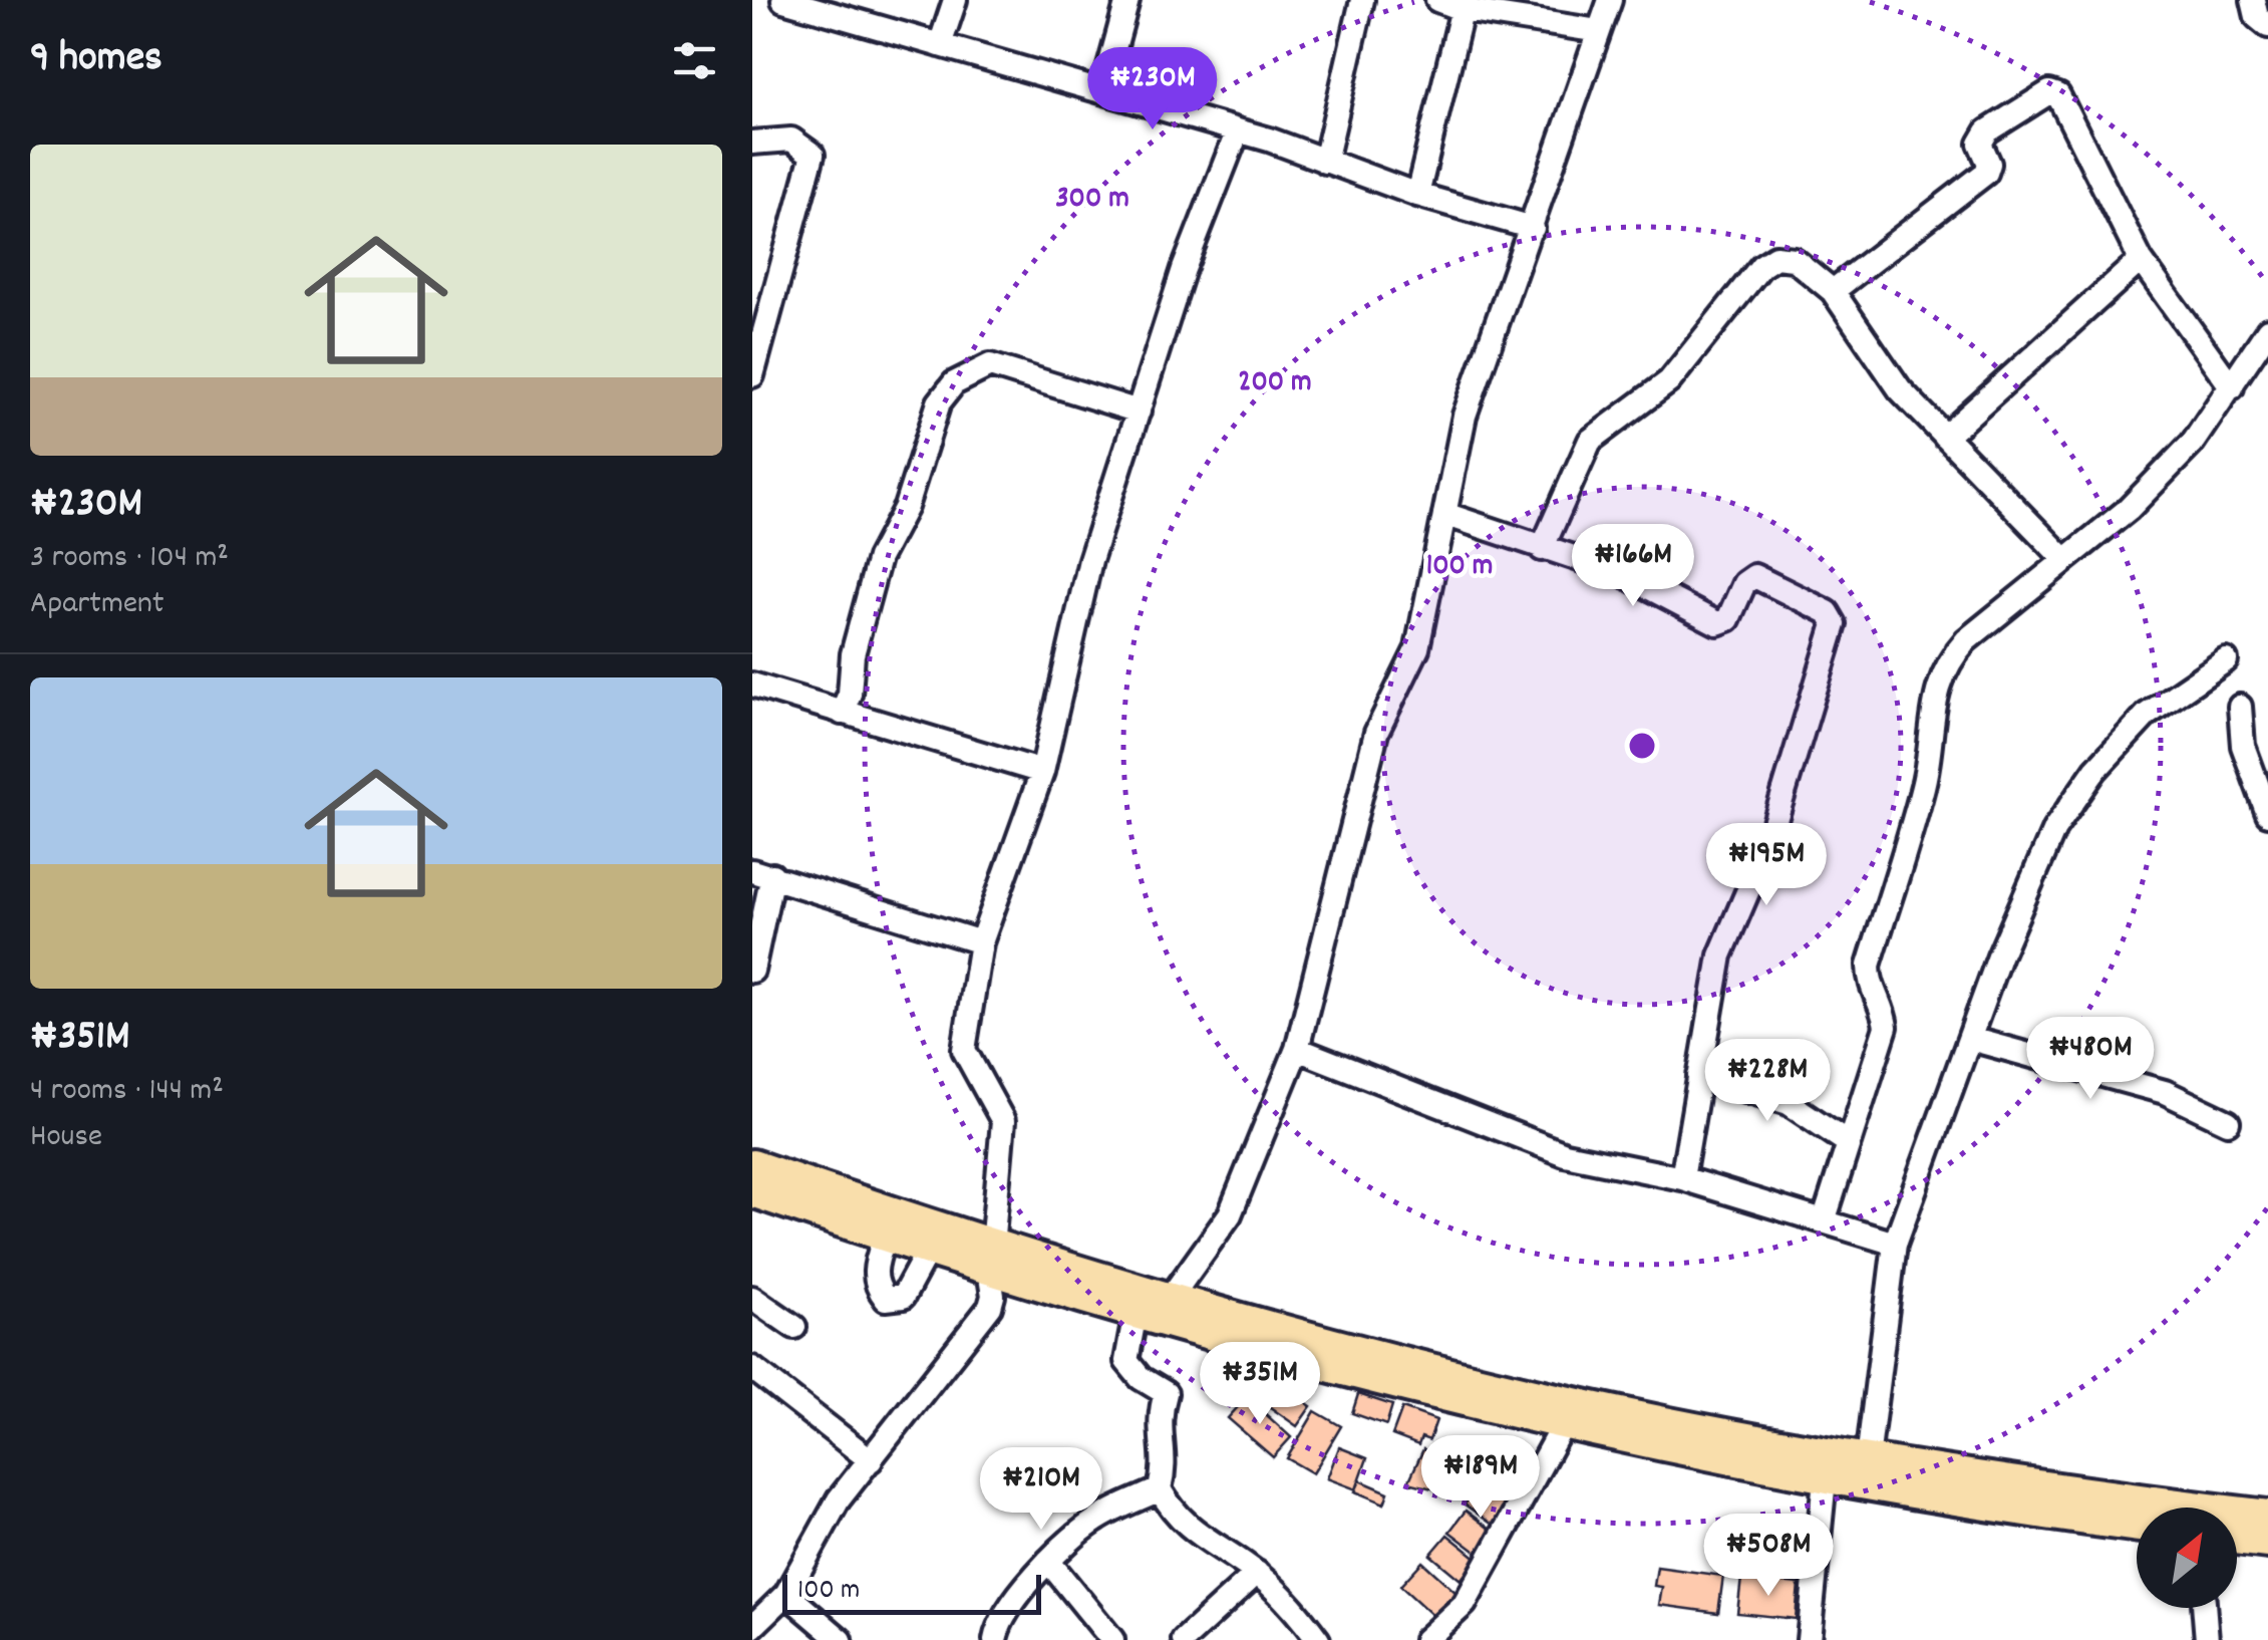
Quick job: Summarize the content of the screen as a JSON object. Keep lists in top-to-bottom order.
{
  "scale_bar": "100 m",
  "north": "top right",
  "page": {
    "heading": "9 homes",
    "price": [
      "₦230M",
      "₦166M",
      "₦195M",
      "₦480M",
      "₦228M",
      "₦351M",
      "₦189M",
      "₦210M",
      "₦508M"
    ],
    "list": [
      {
        "name": "₦230M",
        "note": "3 rooms · 104 m² · Apartment"
      },
      {
        "name": "₦351M",
        "note": "4 rooms · 144 m² · House"
      }
    ],
    "scale": "100 m"
  },
  "rings": ["300 m", "200 m", "100 m"]
}
